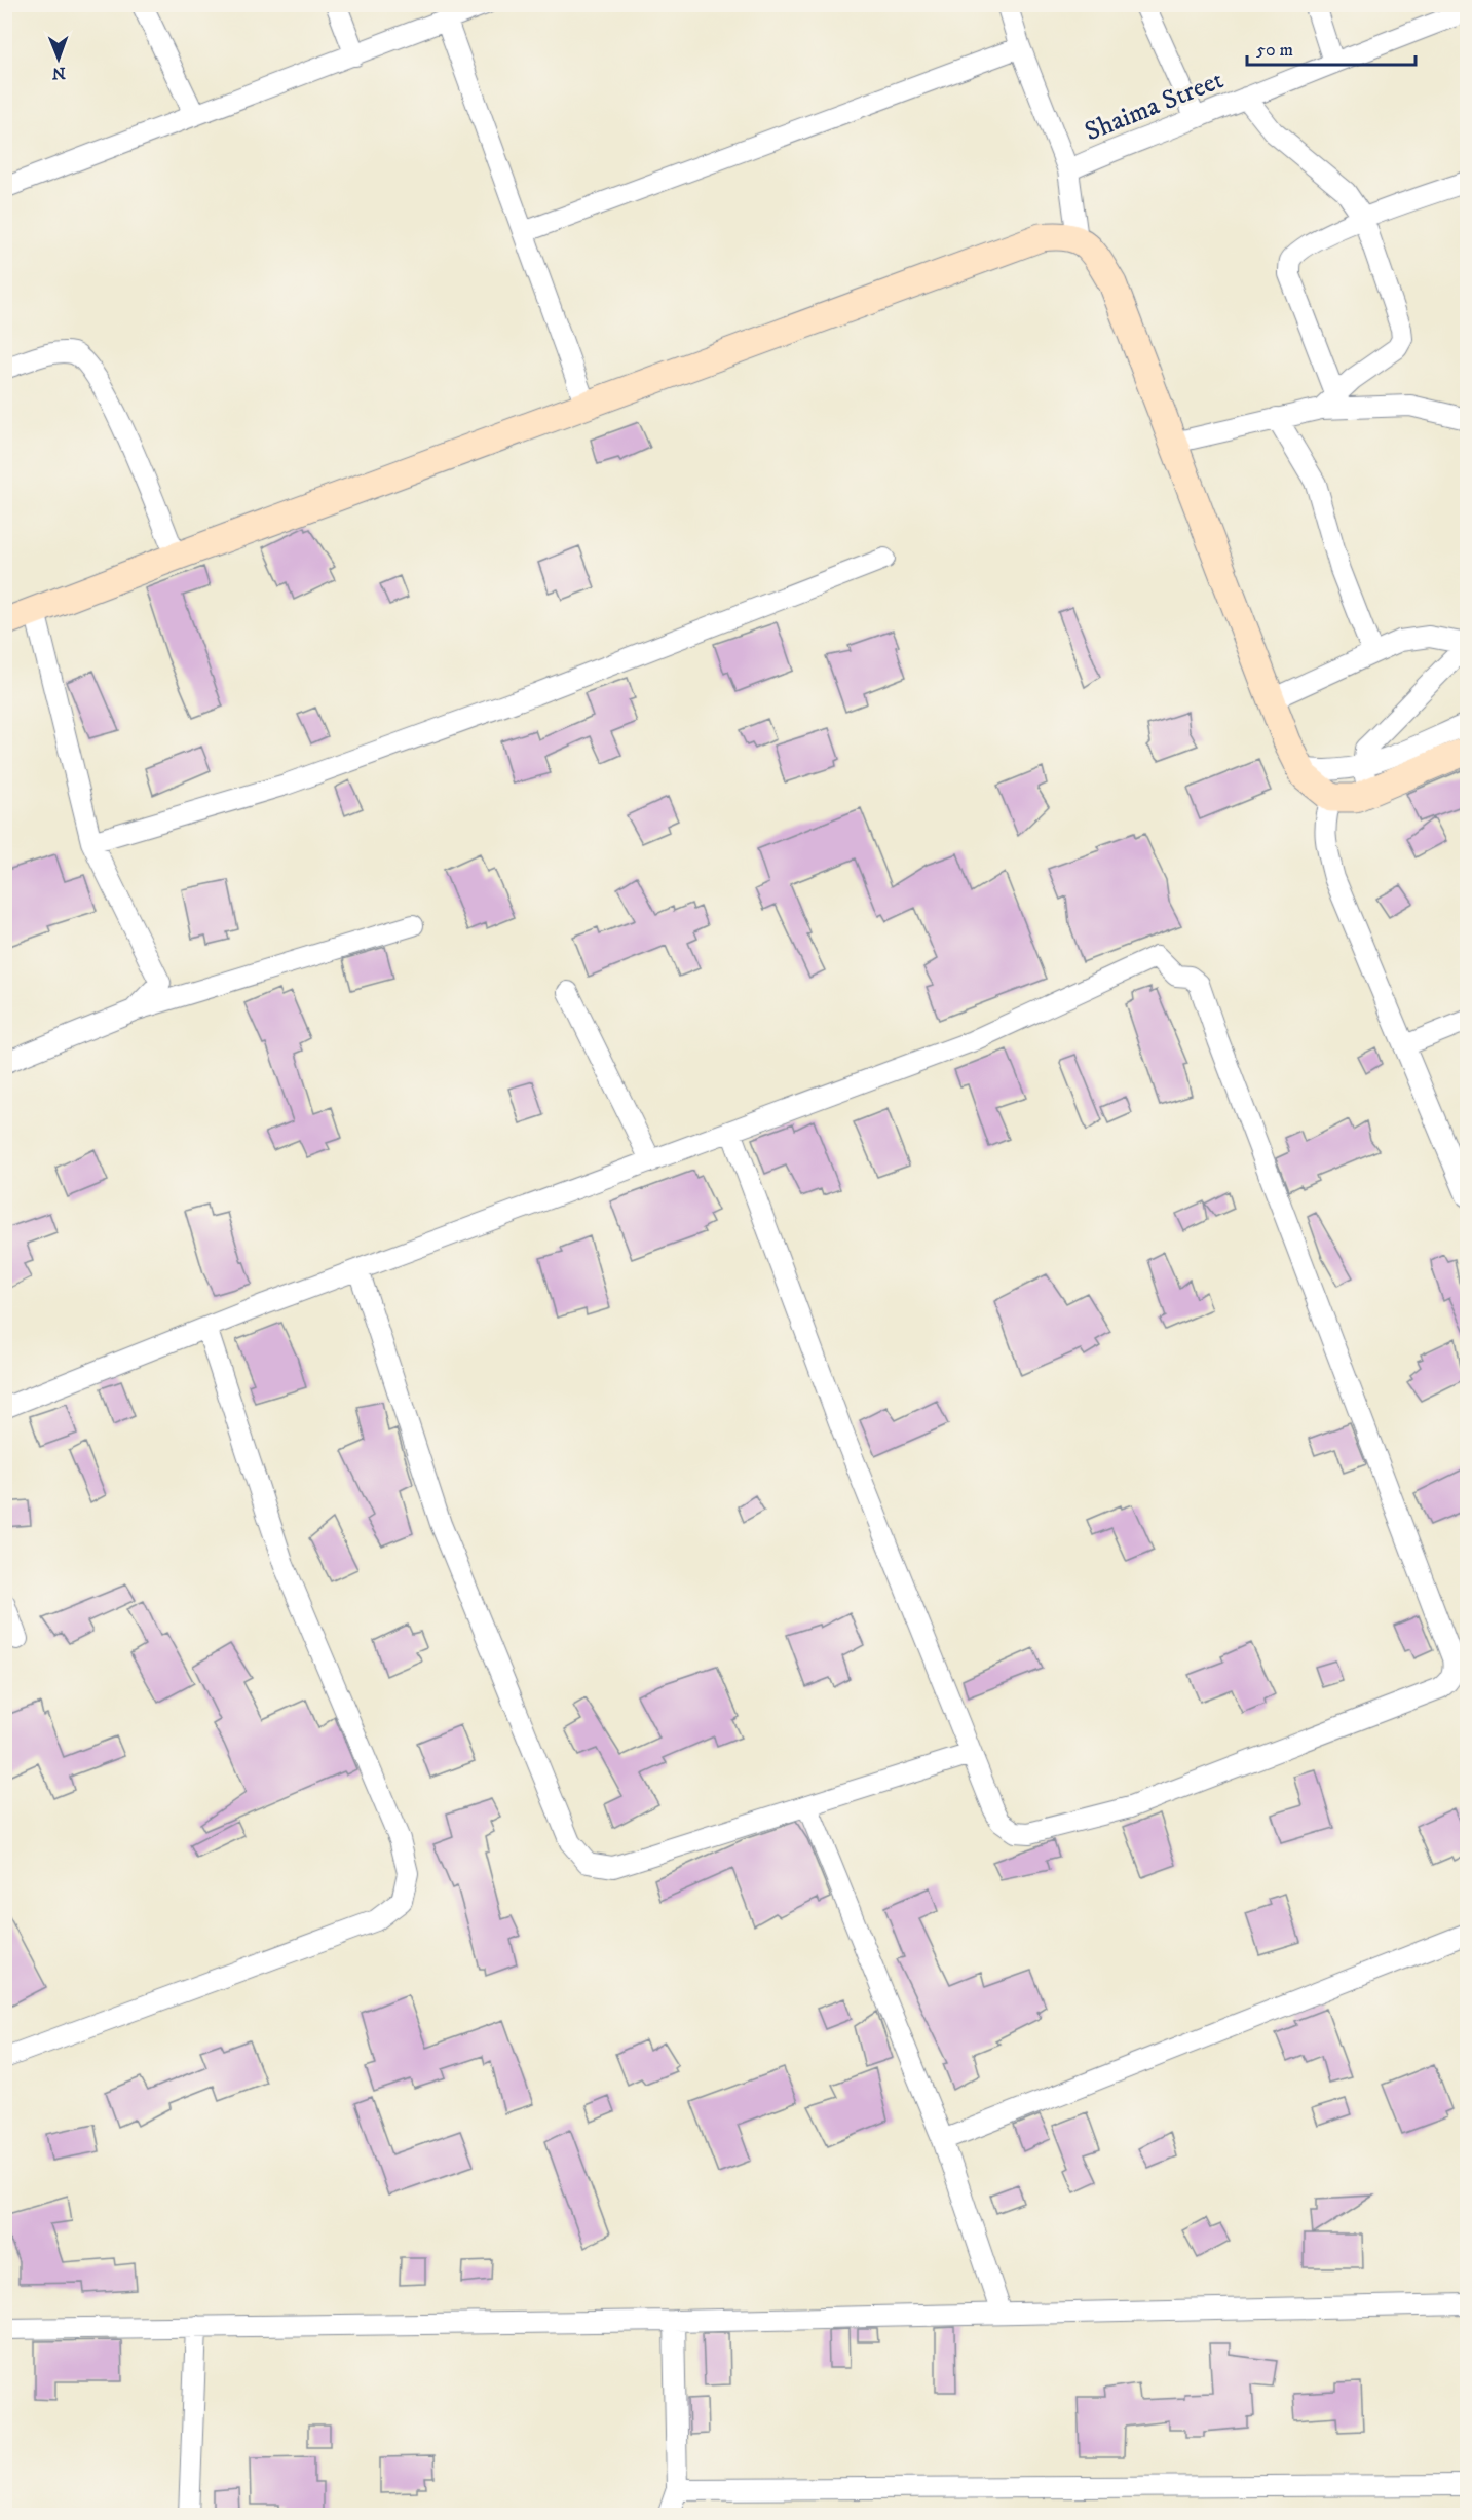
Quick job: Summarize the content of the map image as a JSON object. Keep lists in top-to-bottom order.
{
  "streets": {
    "street": ["Shaima Street"]
  },
  "scale_bar": "50 m",
  "north": "bottom"
}
